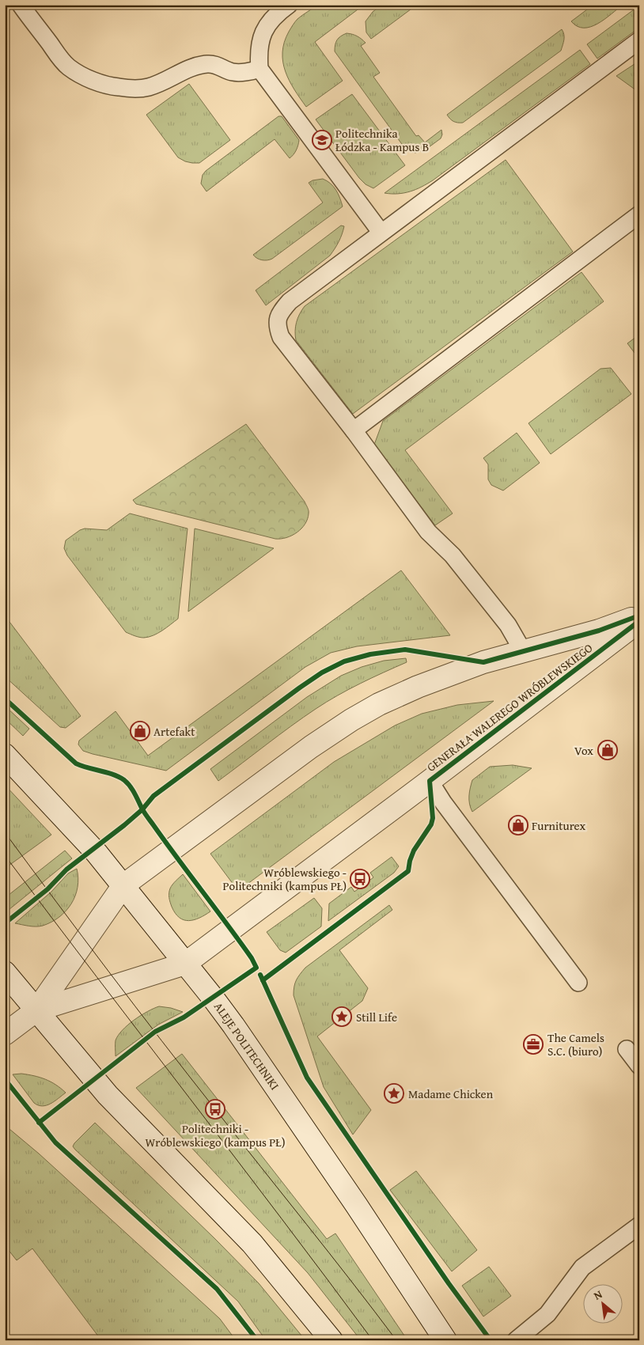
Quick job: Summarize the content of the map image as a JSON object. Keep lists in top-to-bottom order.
{
  "streets": {
    "street": ["GENERAŁA WALEREGO WRÓBLEWSKIEGO", "ALEJE POLITECHNIKI"]
  },
  "crossings": [
    ["GENERAŁA WALEREGO WRÓBLEWSKIEGO", "ALEJE POLITECHNIKI"]
  ],
  "places": {
    "school or university": ["Politechnika Łódzka - Kampus B"],
    "shop": ["Artefakt", "Vox", "Furniturex"],
    "bus stop": ["Wróblewskiego - Politechniki (kampus PŁ)", "Politechniki - Wróblewskiego (kampus PŁ)"],
    "place": ["Still Life", "Madame Chicken"],
    "office": ["The Camels S.C. (biuro)"]
  },
  "north": "top left"
}
